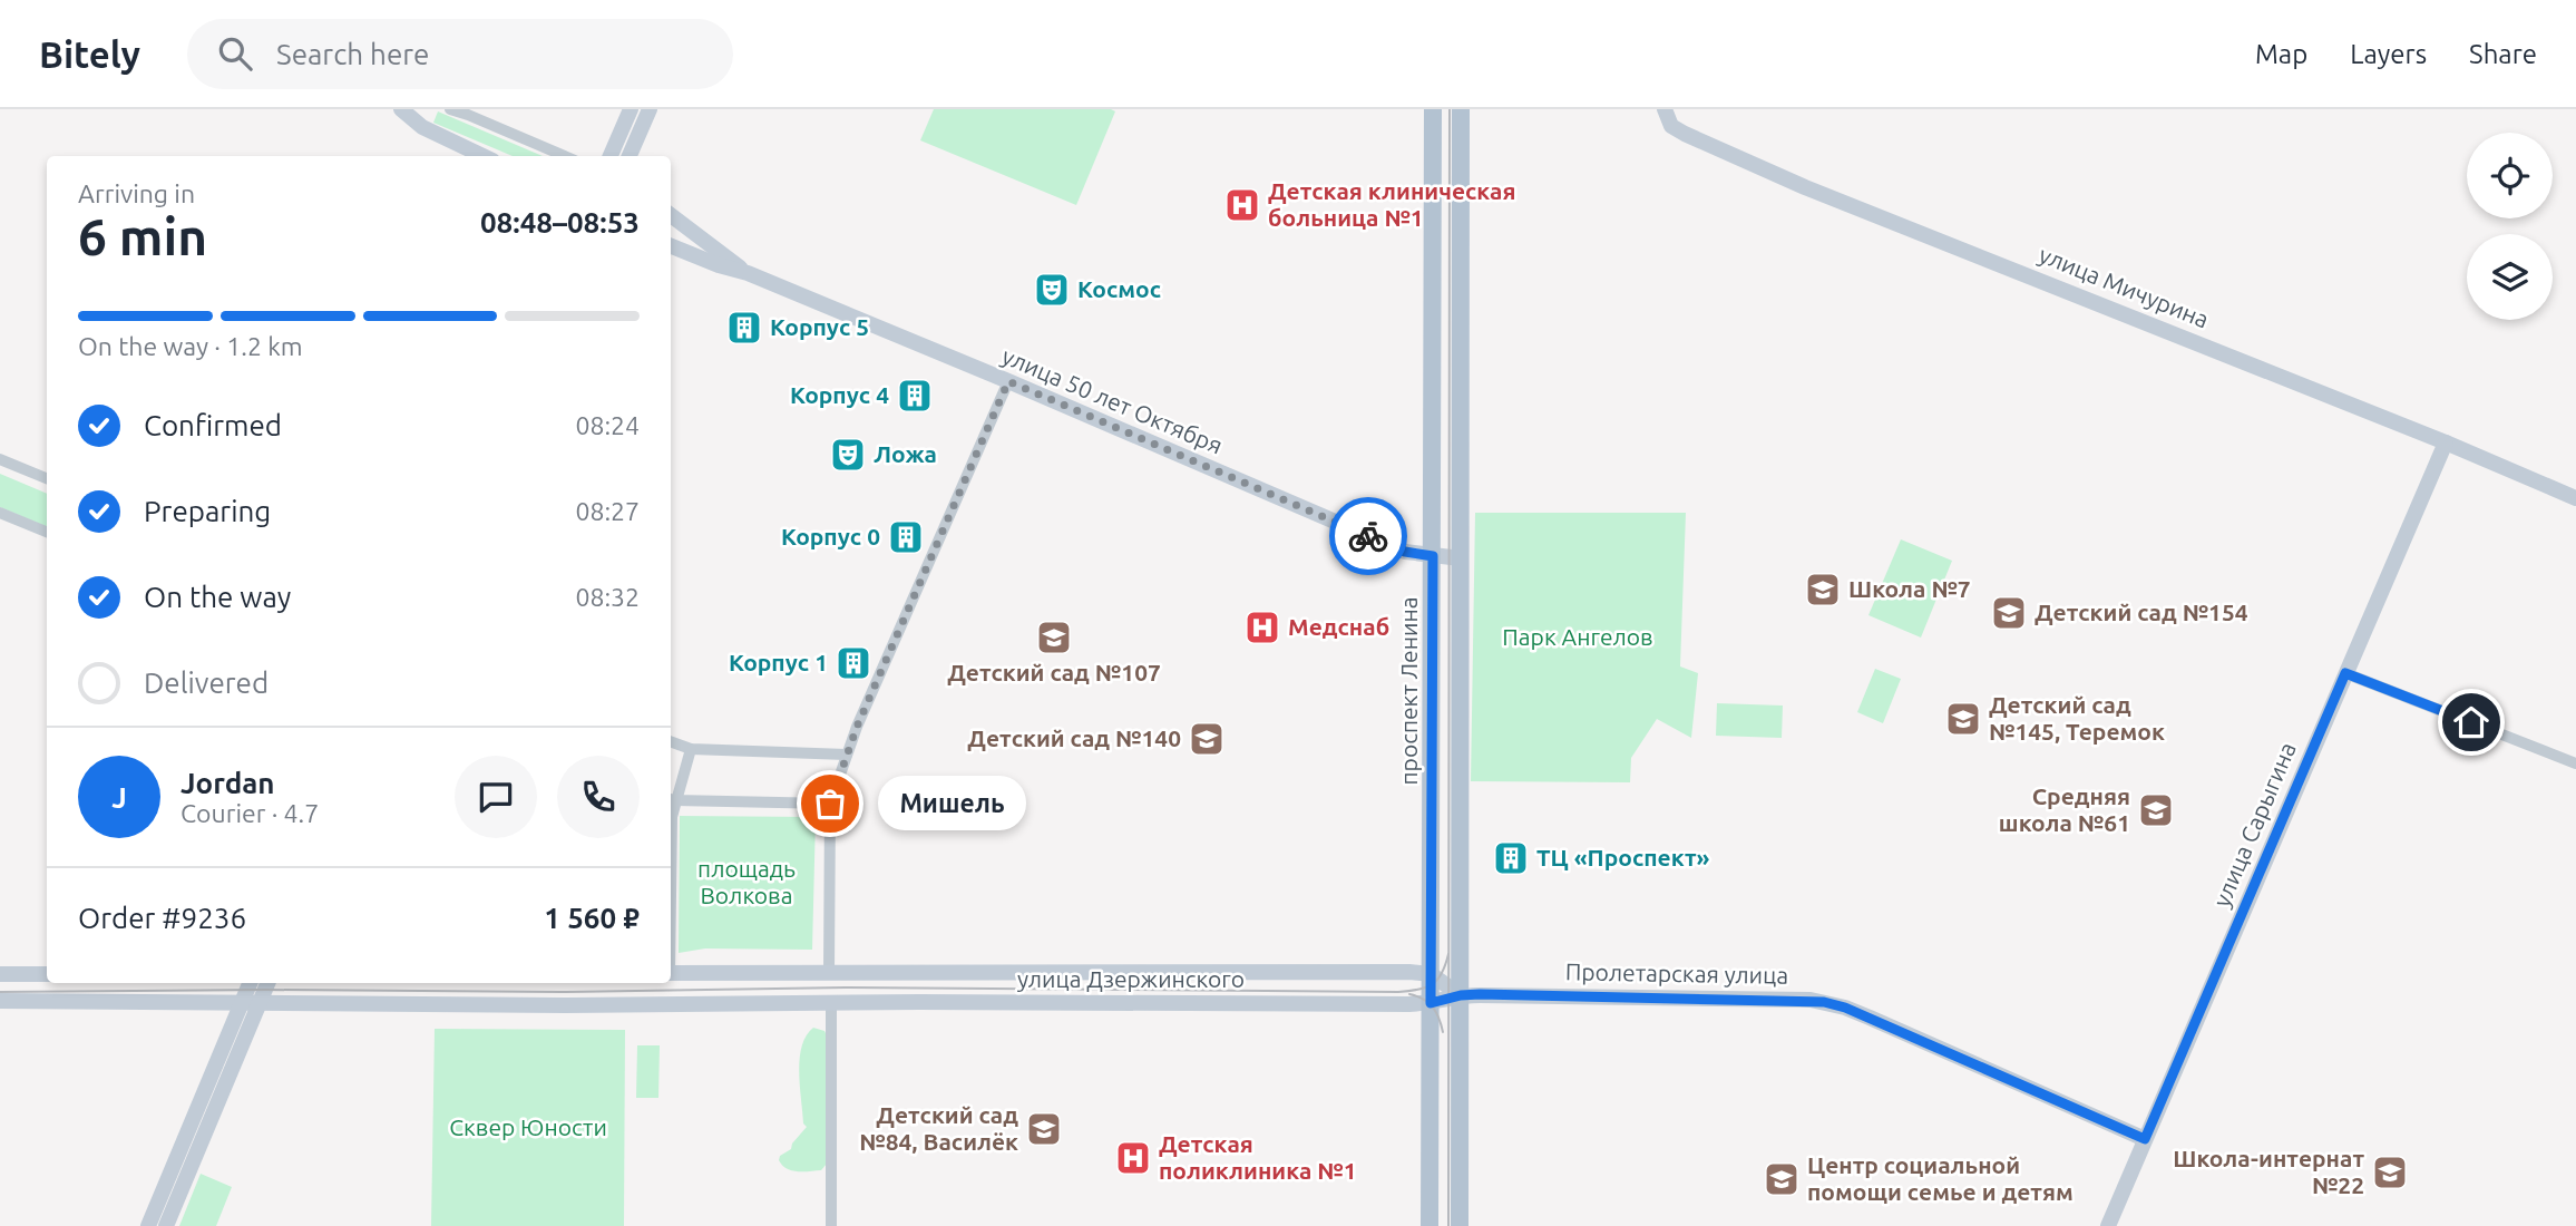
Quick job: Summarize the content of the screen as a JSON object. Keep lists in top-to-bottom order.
{
  "streets": {
    "main road": ["проспект Ленина"],
    "street": [
      "улица Мичурина",
      "улица 50 лет Октября",
      "улица Сарыгина",
      "Пролетарская улица",
      "улица Дзержинского"
    ]
  },
  "crossings": [
    ["улица Мичурина", "улица Сарыгина"],
    ["улица 50 лет Октября", "проспект Ленина"],
    ["проспект Ленина", "улица Дзержинского"],
    ["улица Сарыгина", "Пролетарская улица"],
    ["Пролетарская улица", "улица Дзержинского"]
  ],
  "parks": ["Парк Ангелов", "площадь Волкова", "Сквер Юности"],
  "places": {
    "hospital": ["Детская клиническая больница №1", "Медснаб", "Детская поликлиника №1"],
    "theatre": ["Космос", "Ложа"],
    "building": [
      "Корпус 5",
      "Корпус 4",
      "Корпус 0",
      "Корпус 1",
      "ТЦ «Проспект»"
    ],
    "school or university": [
      "Школа №7",
      "Детский сад №154",
      "Детский сад №107",
      "Детский сад №145, Теремок",
      "Детский сад №140",
      "Средняя школа №61",
      "Детский сад №84, Василёк",
      "Школа-интернат №22",
      "Центр социальной помощи семье и детям"
    ],
    "other": ["Мишель"]
  },
  "page": {
    "header": "Bitely",
    "search": "Search here",
    "nav": ["Map", "Layers", "Share"],
    "heading": ["6 min", "Arriving in", "08:48–08:53"],
    "panel": [
      "Jordan",
      "Courier · 4.7",
      "Order #9236",
      "1 560 ₽"
    ],
    "bar": "On the way · 1.2 km",
    "list": [
      ["Confirmed", "08:24"],
      ["Preparing", "08:27"],
      ["On the way", "08:32"],
      "Delivered"
    ],
    "round": "J",
    "bubble": "Мишель"
  }
}
